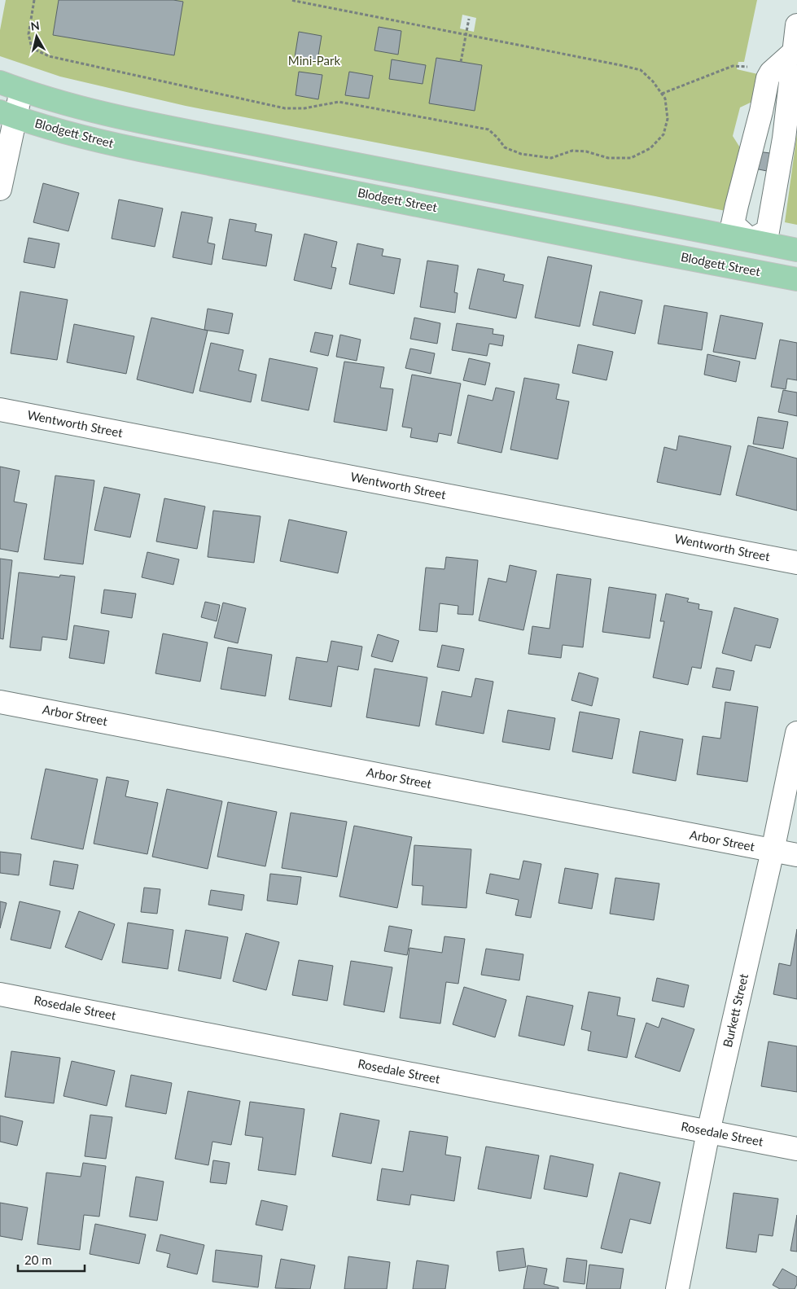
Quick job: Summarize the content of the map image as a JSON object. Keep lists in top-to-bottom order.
{
  "streets": {
    "main road": ["Blodgett Street"],
    "street": [
      "Wentworth Street",
      "Arbor Street",
      "Rosedale Street",
      "Burkett Street"
    ]
  },
  "crossings": [
    ["Arbor Street", "Burkett Street"],
    ["Rosedale Street", "Burkett Street"]
  ],
  "parks": ["Mini-Park"],
  "scale_bar": "20 m",
  "north": "top"
}
